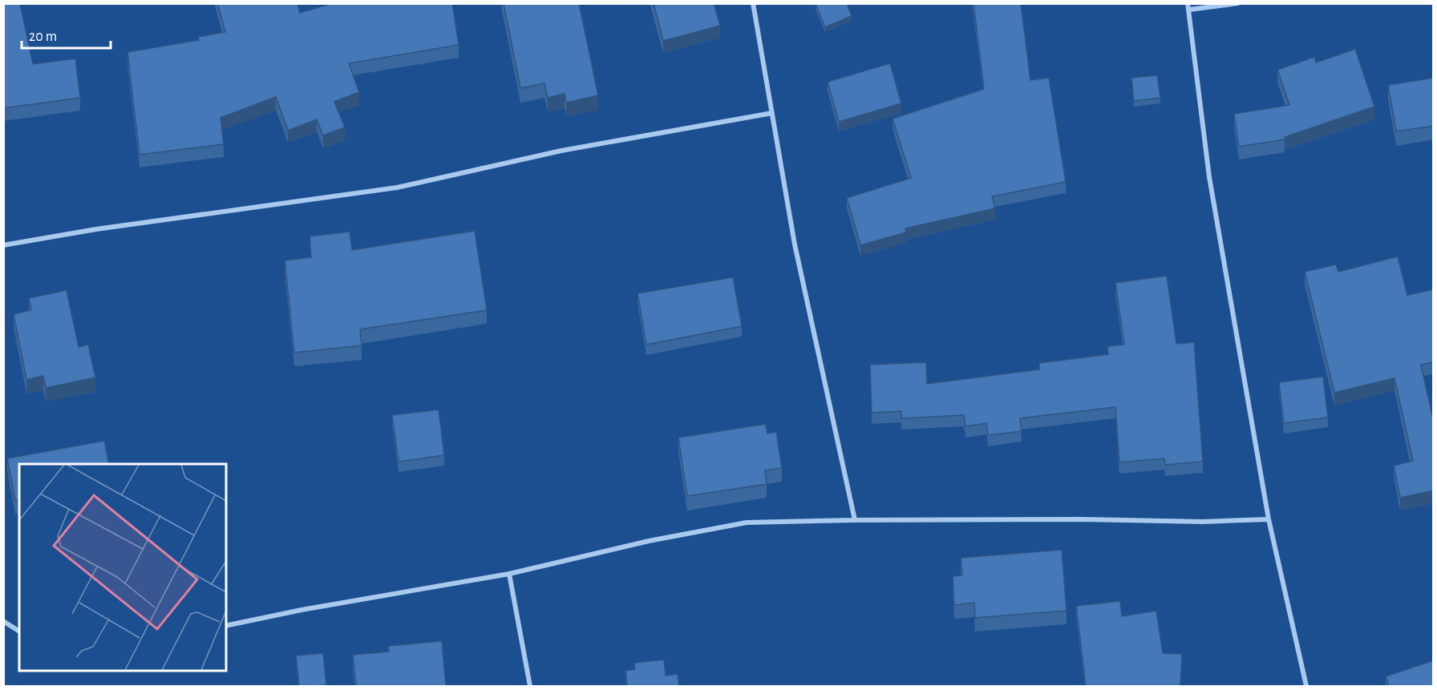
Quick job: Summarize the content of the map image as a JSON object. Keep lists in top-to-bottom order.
{
  "scale_bar": "20 m"
}
